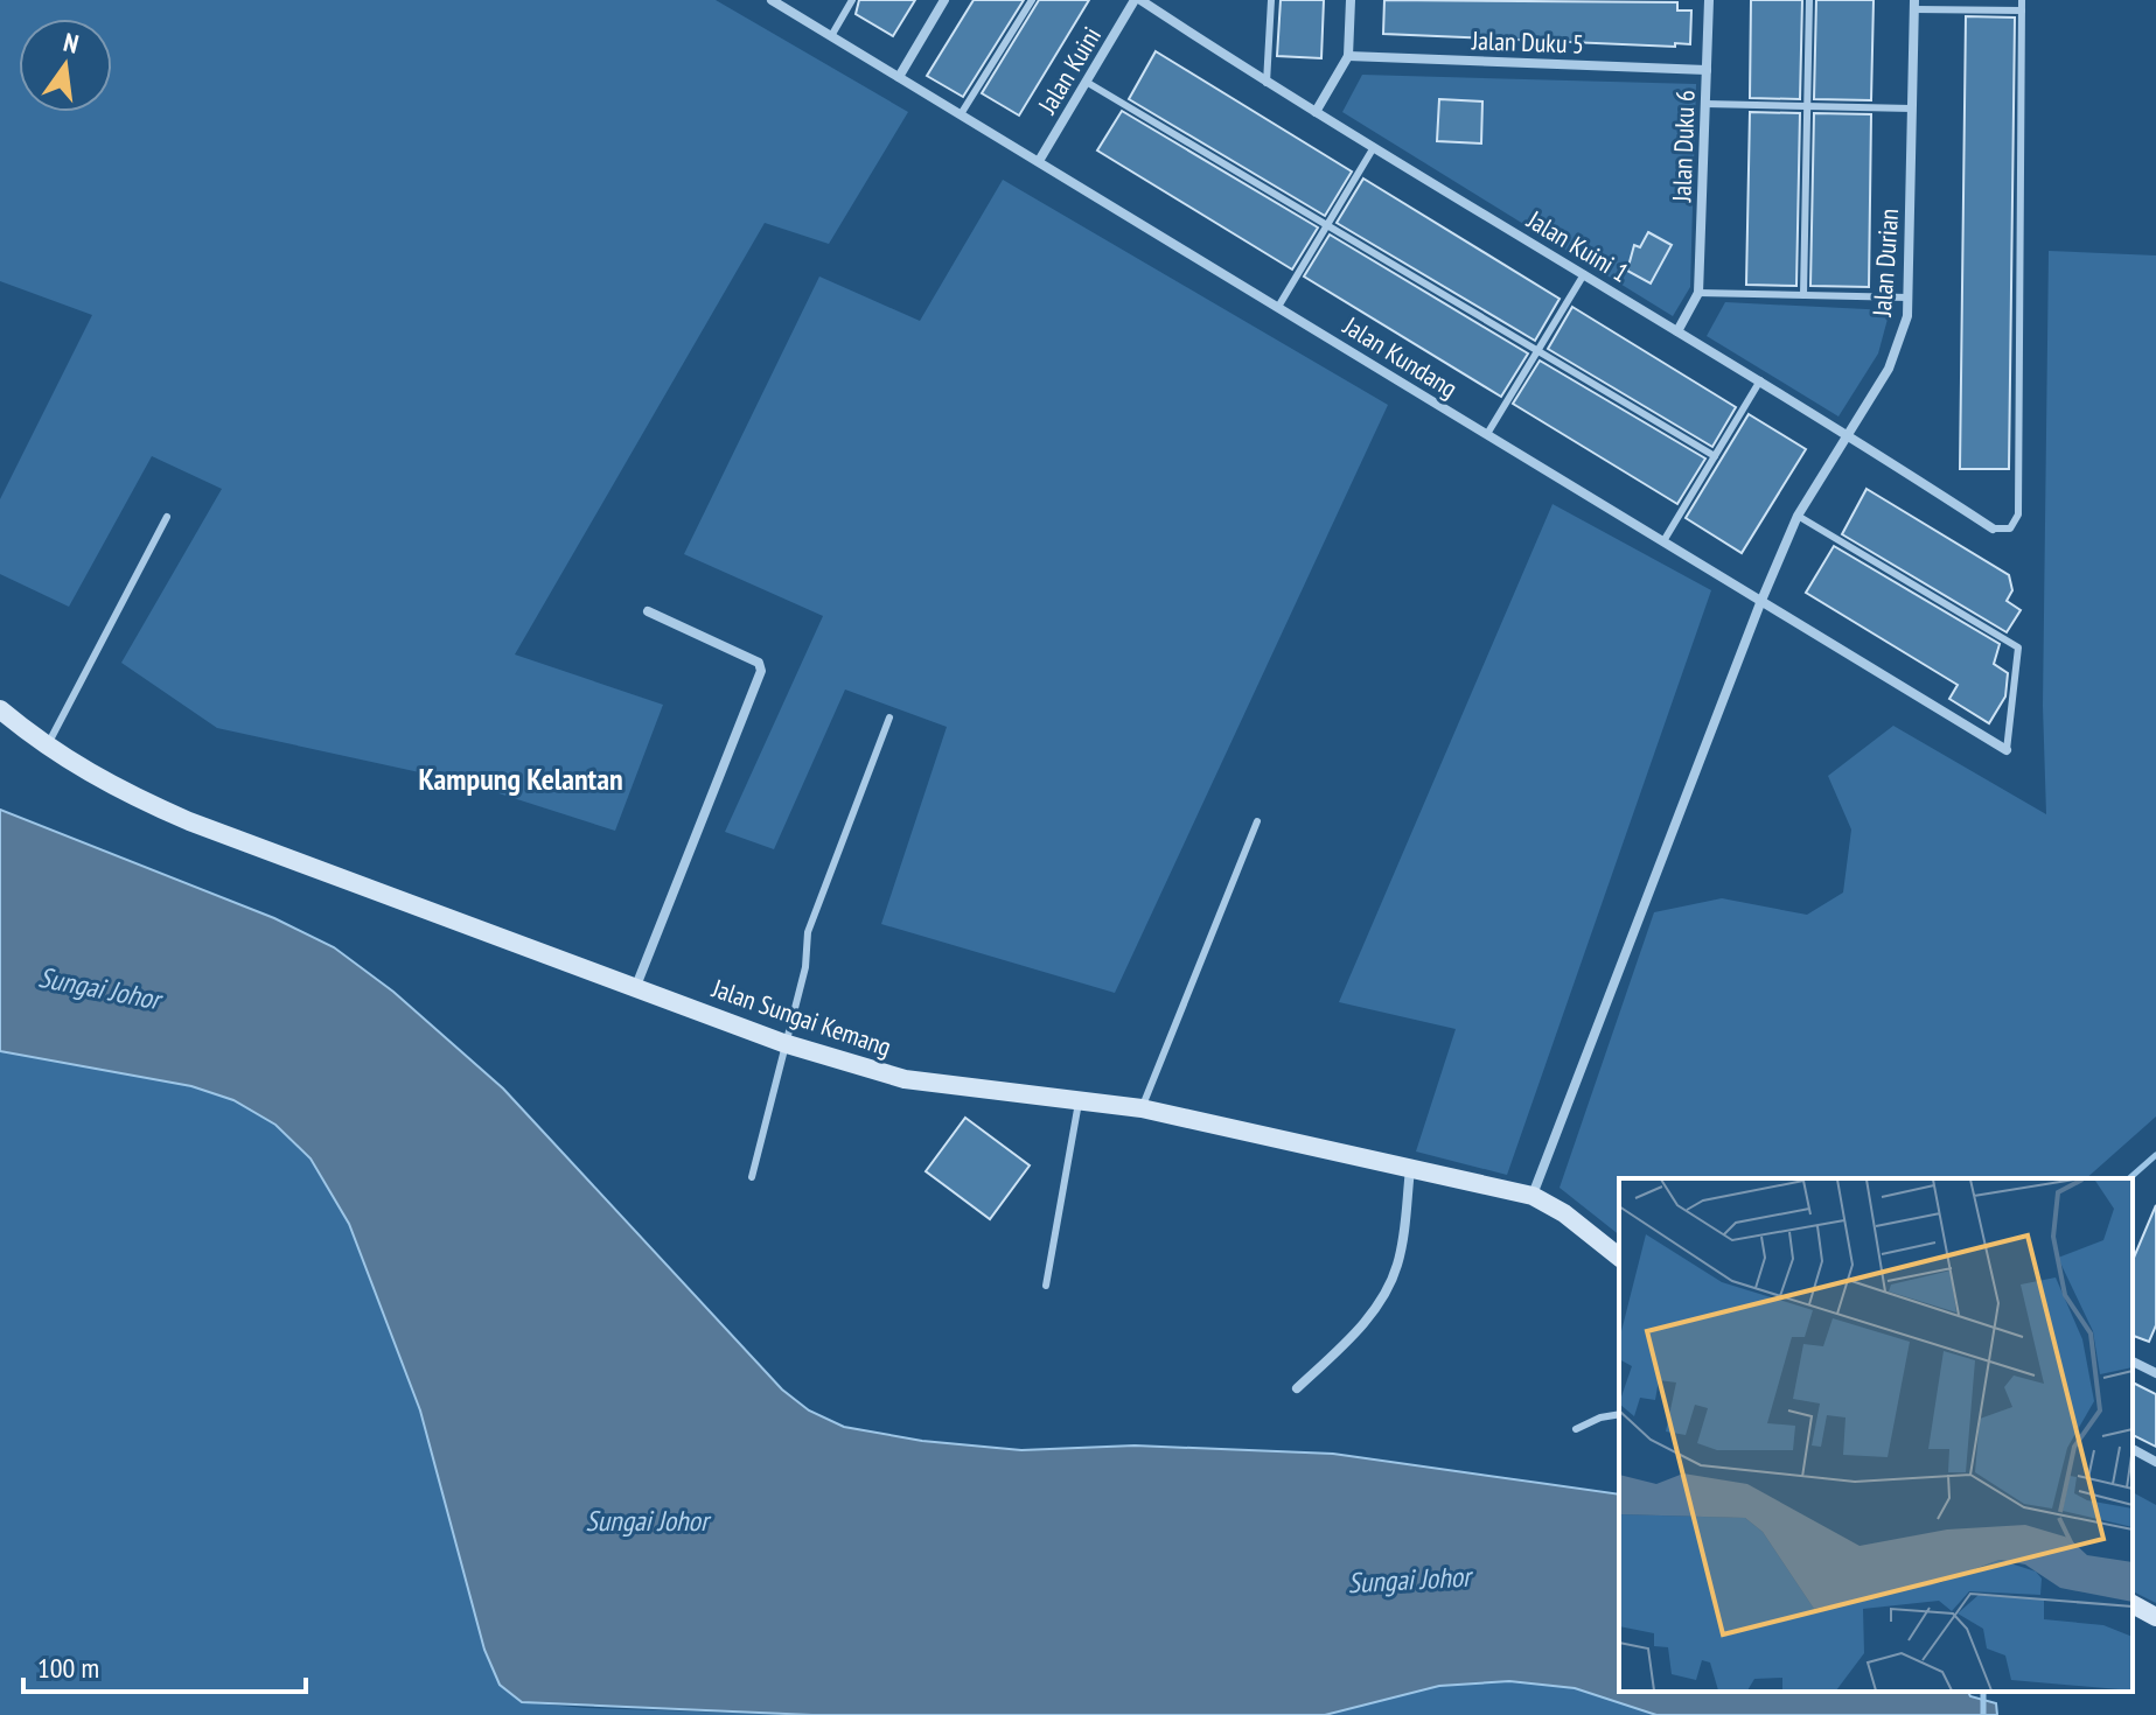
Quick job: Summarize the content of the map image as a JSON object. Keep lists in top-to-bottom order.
{
  "streets": {
    "street": [
      "Jalan Duku 5",
      "Jalan Kuini",
      "Jalan Duku 6",
      "Jalan Kuini 1",
      "Jalan Durian",
      "Jalan Kundang",
      "Jalan Sungai Kemang"
    ]
  },
  "crossings": [
    ["Jalan Duku 5", "Jalan Duku 6"],
    ["Jalan Kuini", "Jalan Kuini 1"],
    ["Jalan Kuini", "Jalan Kundang"],
    ["Jalan Kuini 1", "Jalan Durian"],
    ["Jalan Durian", "Jalan Kundang"],
    ["Jalan Durian", "Jalan Sungai Kemang"]
  ],
  "districts": ["Kampung Kelantan"],
  "water": ["Sungai Johor"],
  "scale_bar": "100 m",
  "north": "top"
}
